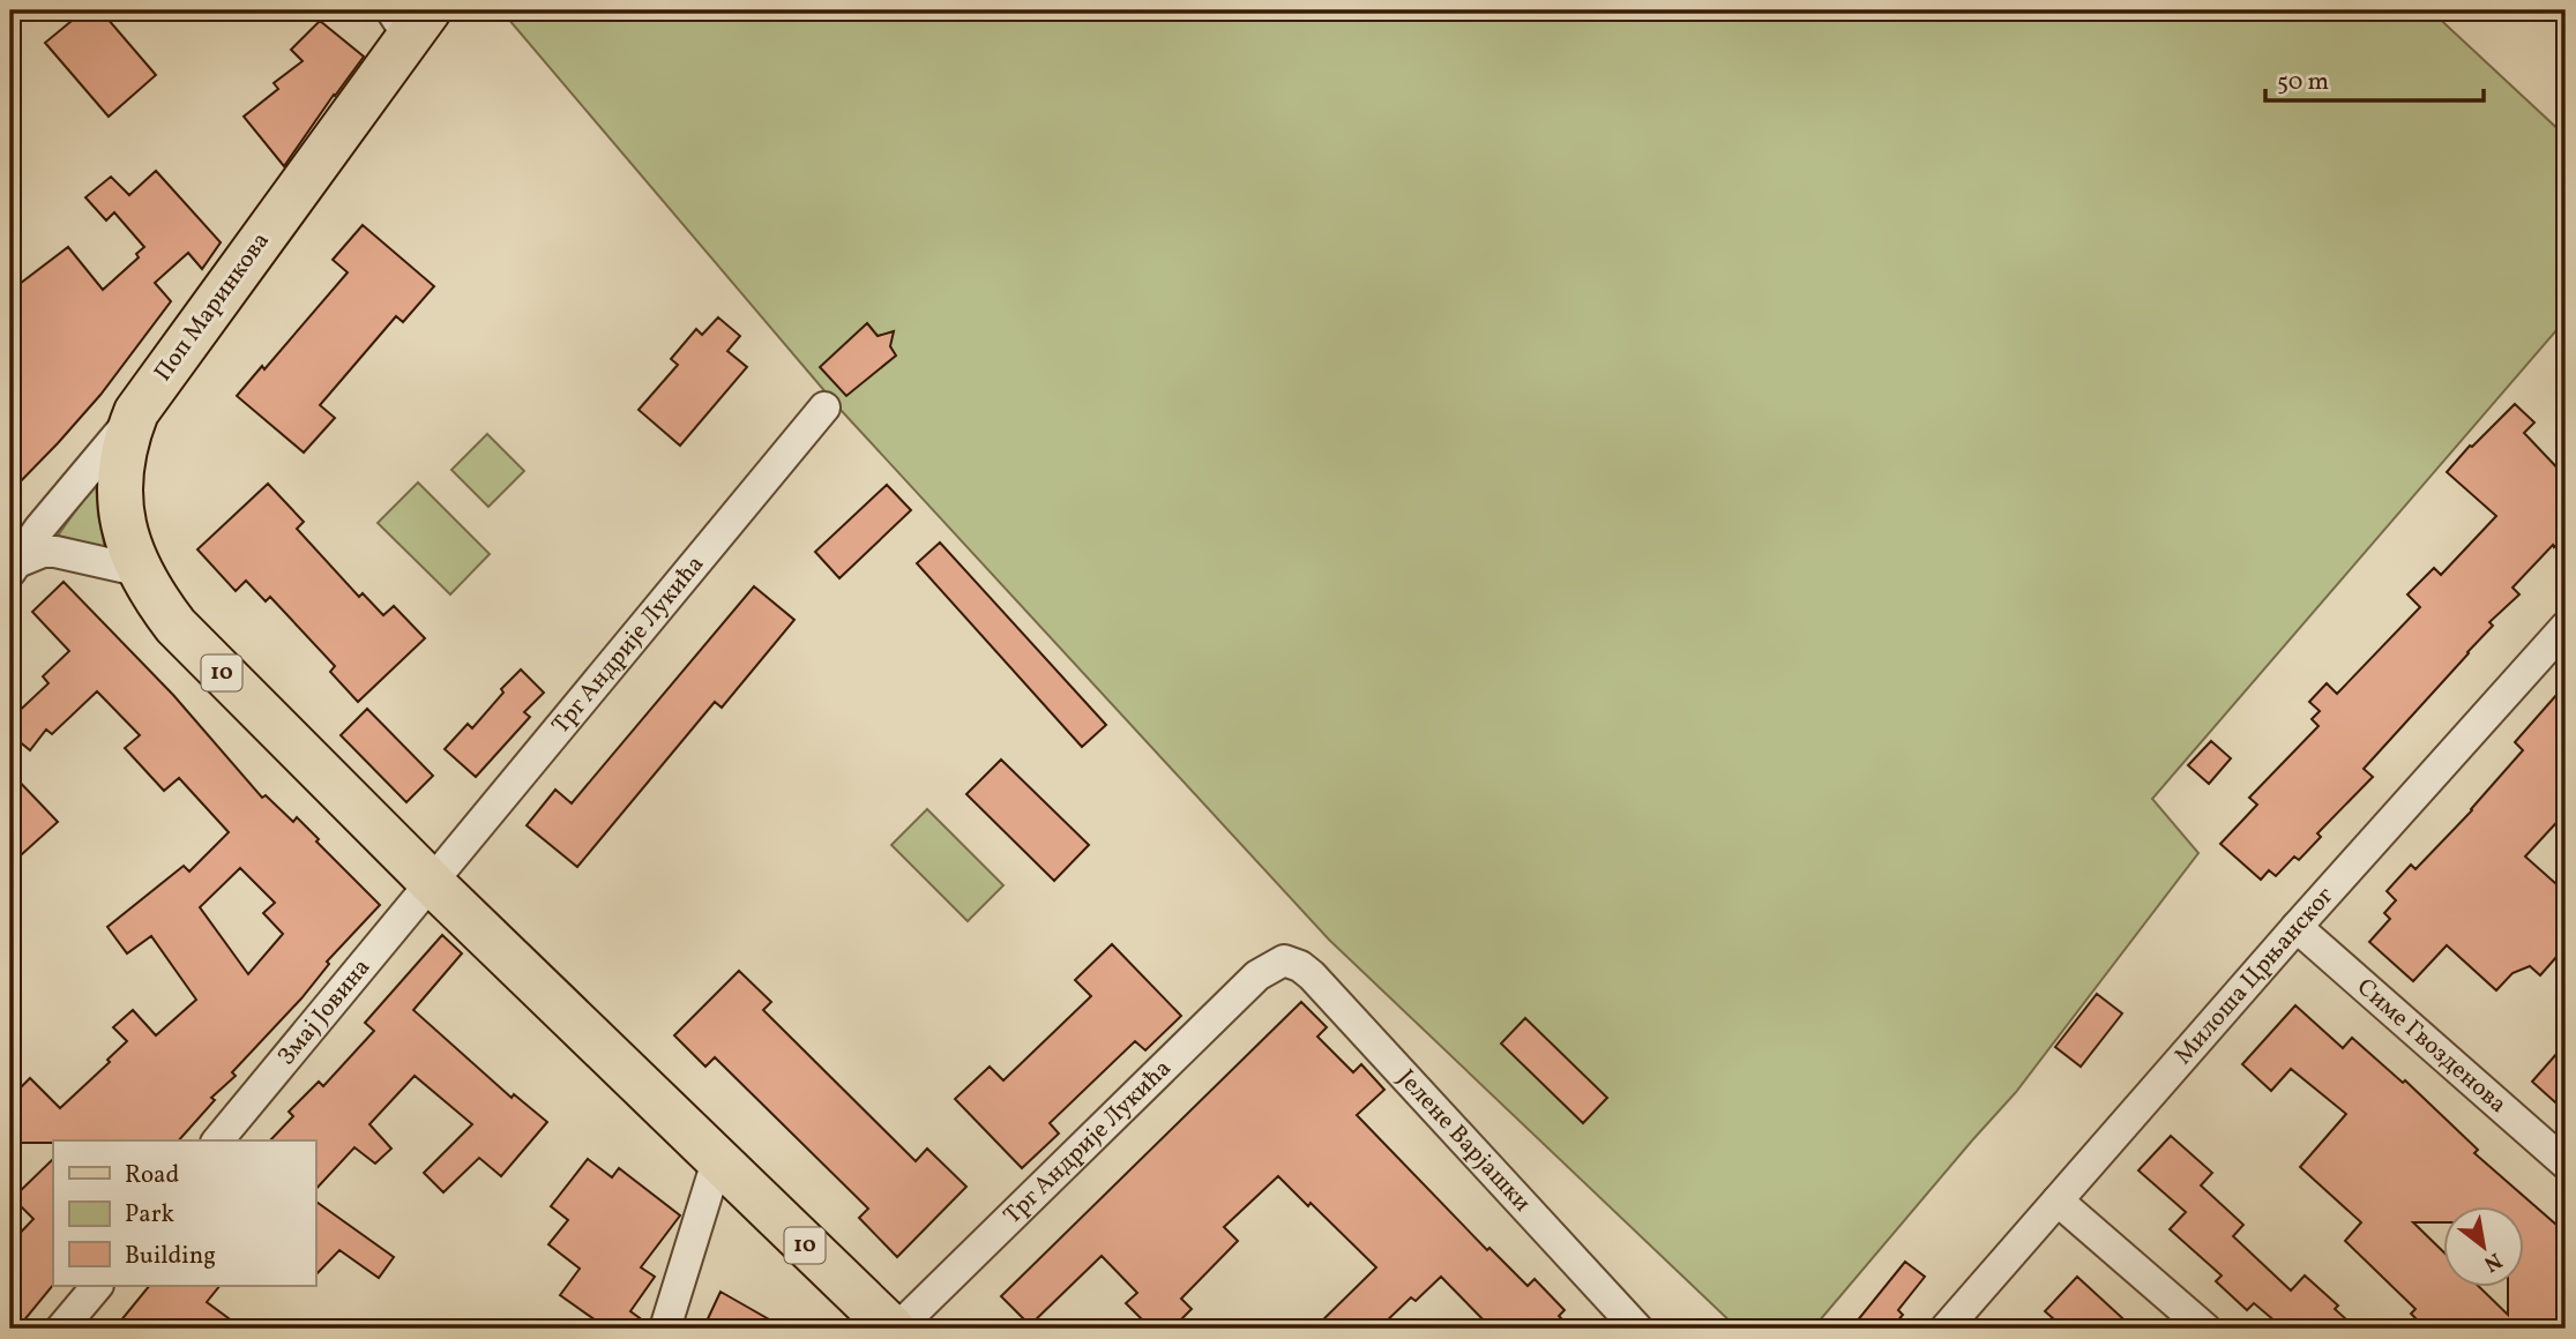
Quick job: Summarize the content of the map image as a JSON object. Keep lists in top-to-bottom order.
{
  "streets": {
    "main road": ["Поп Маринкова", "10"],
    "street": [
      "Трг Андрије Лукића",
      "Милоша Црњанског",
      "Змај Јовина",
      "Симе Гвозденова",
      "Јелене Варјашки"
    ]
  },
  "crossings": [
    ["Поп Маринкова", "10"],
    ["Трг Андрије Лукића", "10"],
    ["Трг Андрије Лукића", "Змај Јовина"],
    ["Трг Андрије Лукића", "Јелене Варјашки"],
    ["10", "Змај Јовина"],
    ["Милоша Црњанског", "Симе Гвозденова"]
  ],
  "legend": ["Road", "Park", "Building"],
  "scale_bar": "50 m",
  "north": "bottom right"
}
